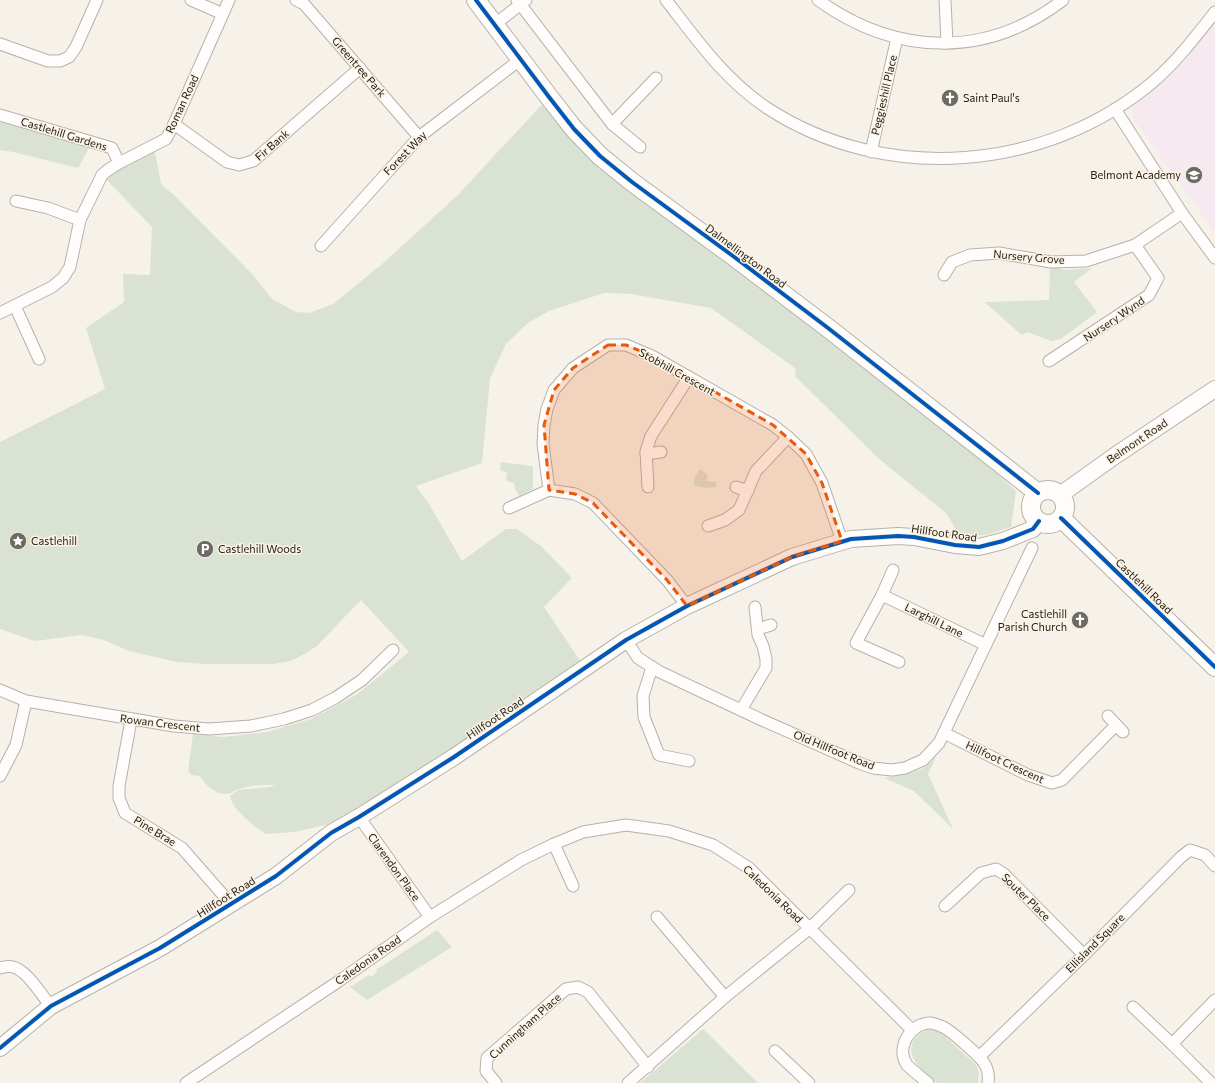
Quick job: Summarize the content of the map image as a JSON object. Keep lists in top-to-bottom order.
{
  "streets": {
    "main road": ["Dalmellington Road", "Castlehill Road"],
    "street": [
      "Greentree Park",
      "Peggieshill Place",
      "Roman Road",
      "Castlehill Gardens",
      "Fir Bank",
      "Forest Way",
      "Nursery Grove",
      "Nursery Wynd",
      "Stobhill Crescent",
      "Belmont Road",
      "Hillfoot Road",
      "Larghill Lane",
      "Rowan Crescent",
      "Old Hillfoot Road",
      "Hillfoot Crescent",
      "Pine Brae",
      "Clarendon Place",
      "Caledonia Road",
      "Souter Place",
      "Ellisland Square",
      "Cunningham Place"
    ]
  },
  "crossings": [
    ["Greentree Park", "Fir Bank"],
    ["Greentree Park", "Forest Way"],
    ["Roman Road", "Castlehill Gardens"],
    ["Roman Road", "Fir Bank"],
    ["Forest Way", "Dalmellington Road"],
    ["Dalmellington Road", "Belmont Road"],
    ["Dalmellington Road", "Hillfoot Road"],
    ["Dalmellington Road", "Castlehill Road"],
    ["Nursery Grove", "Nursery Wynd"],
    ["Stobhill Crescent", "Hillfoot Road"],
    ["Belmont Road", "Hillfoot Road"],
    ["Belmont Road", "Castlehill Road"],
    ["Hillfoot Road", "Castlehill Road"],
    ["Hillfoot Road", "Old Hillfoot Road"],
    ["Hillfoot Road", "Pine Brae"],
    ["Hillfoot Road", "Clarendon Place"],
    ["Larghill Lane", "Old Hillfoot Road"],
    ["Rowan Crescent", "Pine Brae"],
    ["Old Hillfoot Road", "Hillfoot Crescent"],
    ["Clarendon Place", "Caledonia Road"],
    ["Souter Place", "Ellisland Square"]
  ],
  "places": {
    "church": ["Saint Paul's", "Castlehill Parish Church"],
    "school or university": ["Belmont Academy"],
    "place": ["Castlehill"],
    "parking": ["Castlehill Woods"]
  }
}
